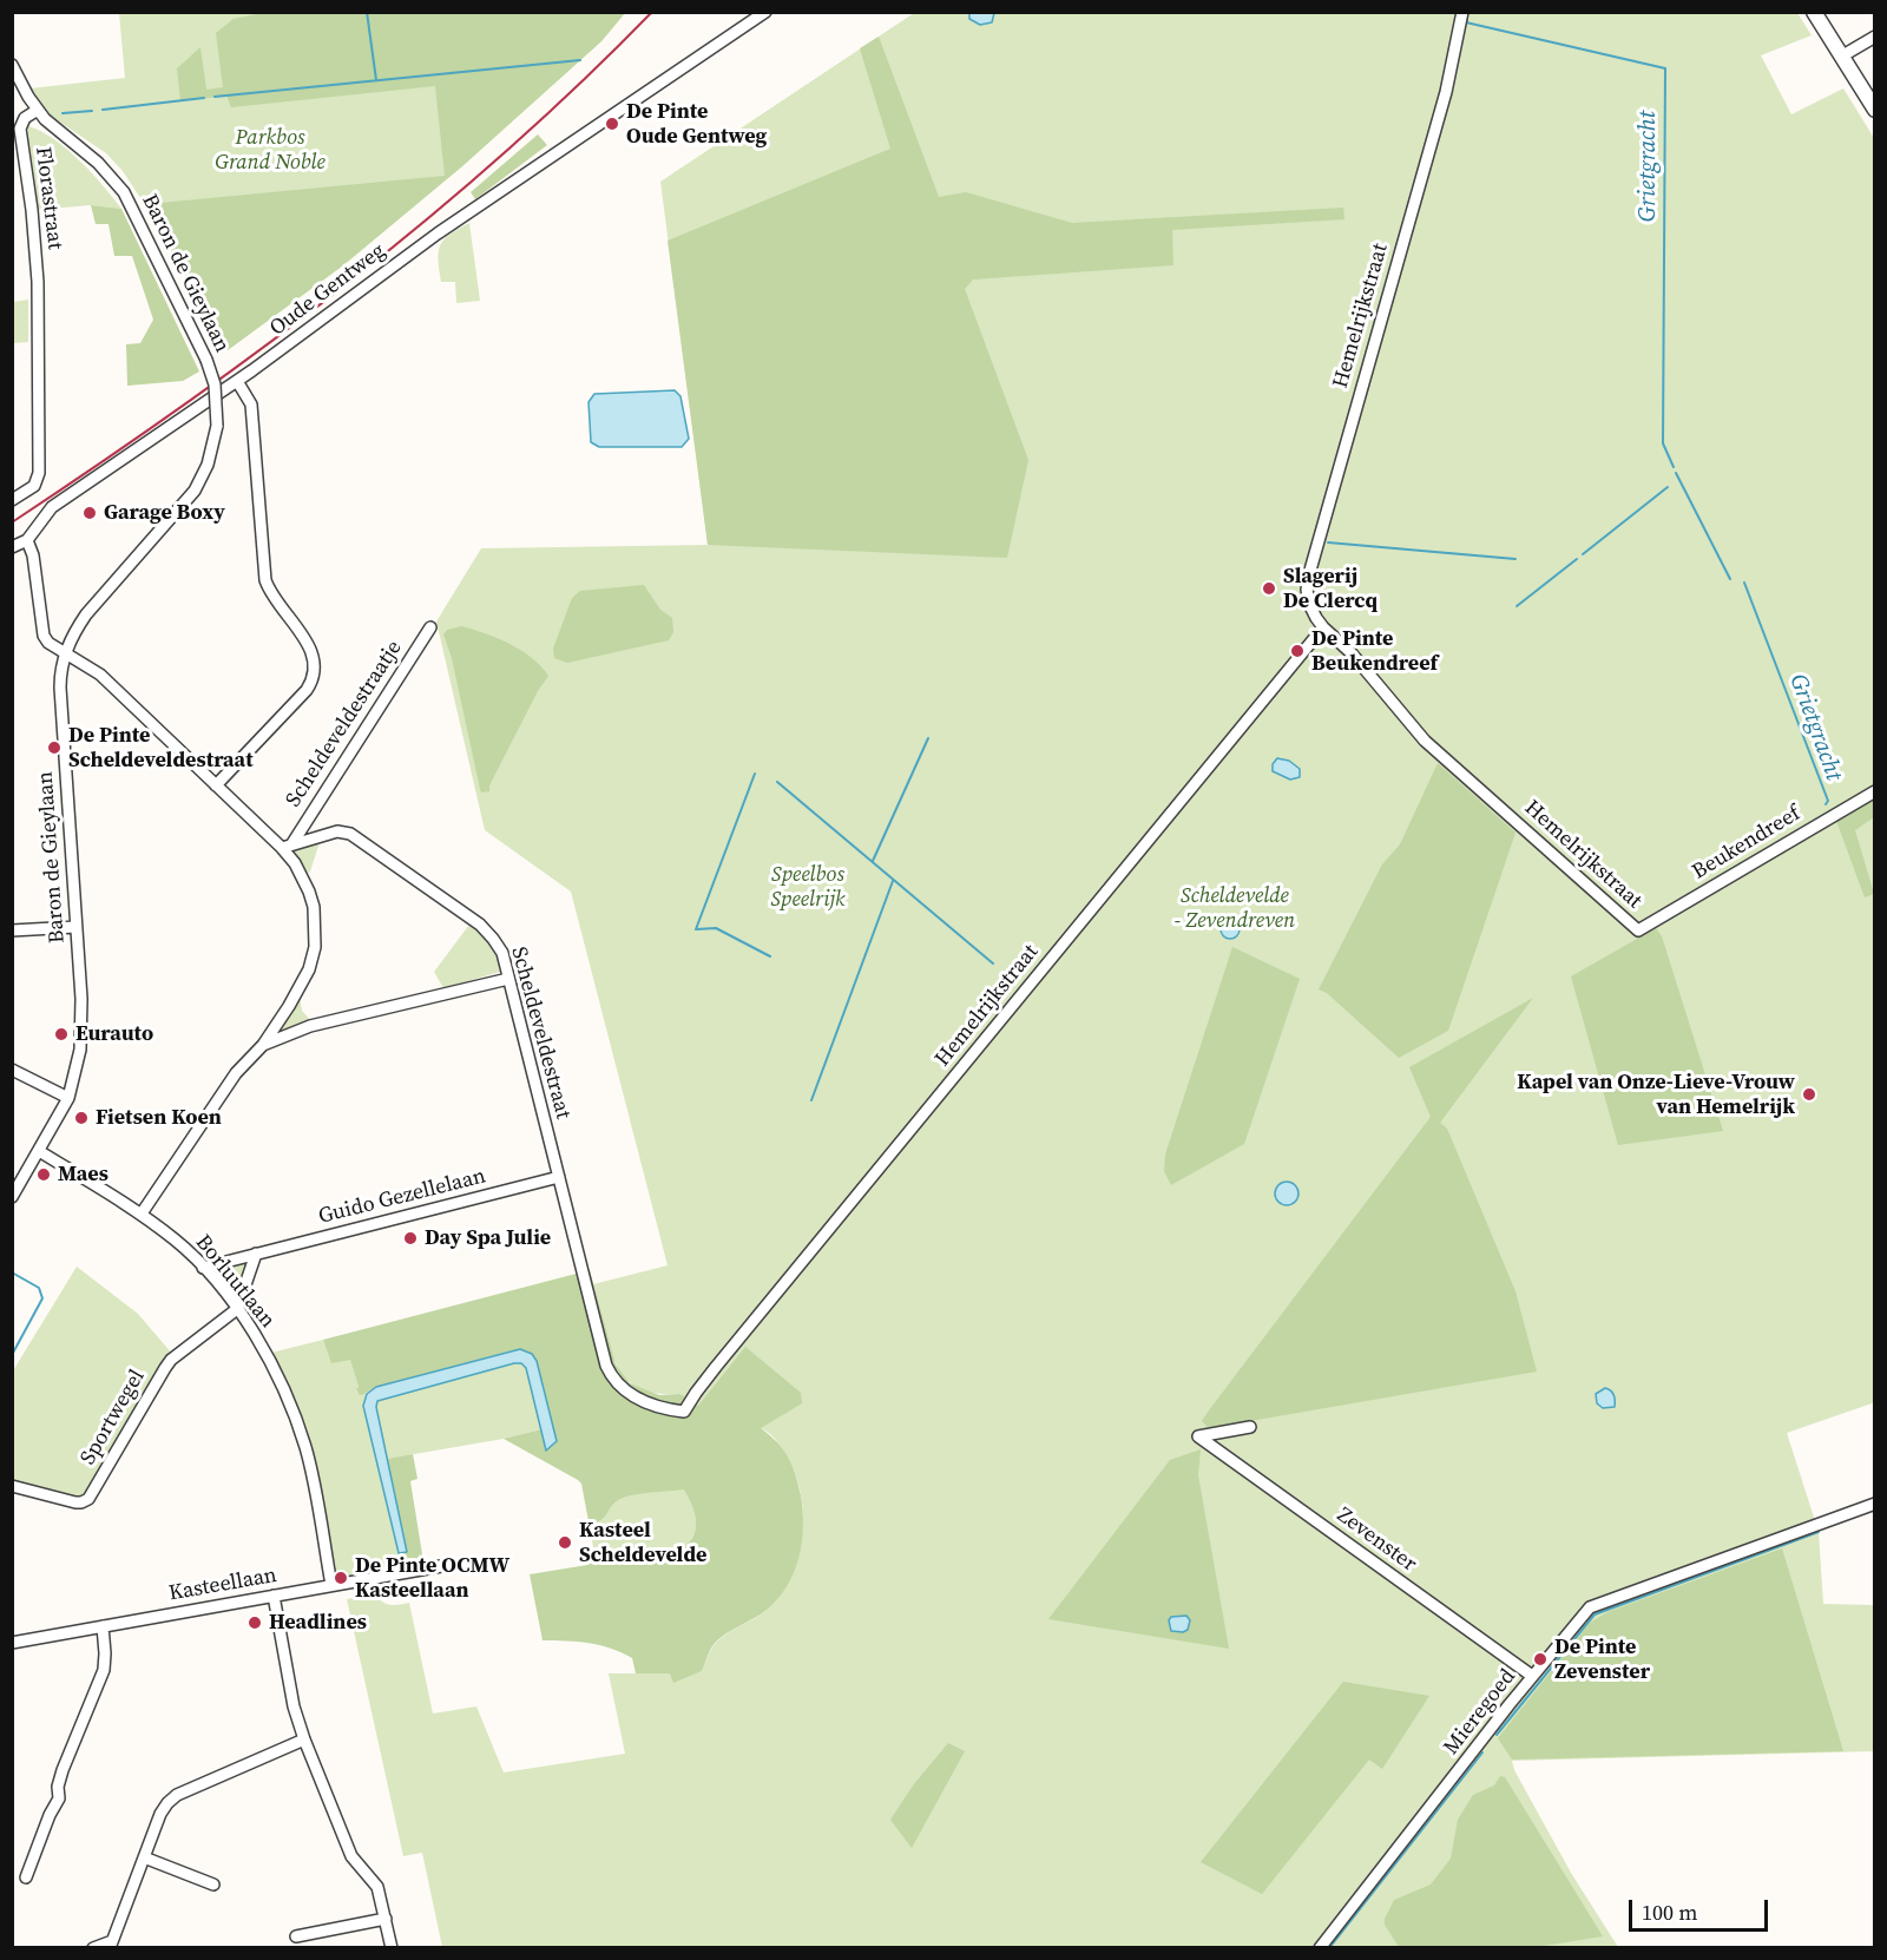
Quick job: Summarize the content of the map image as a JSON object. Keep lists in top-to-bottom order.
{
  "streets": {
    "street": [
      "Florastraat",
      "Baron de Gieylaan",
      "Oude Gentweg",
      "Hemelrijkstraat",
      "Scheldeveldestraatje",
      "Beukendreef",
      "Scheldeveldestraat",
      "Guido Gezellelaan",
      "Borluutlaan",
      "Sportwegel",
      "Zevenster",
      "Kasteellaan",
      "Mieregoed"
    ]
  },
  "crossings": [
    ["Florastraat", "Baron de Gieylaan"],
    ["Baron de Gieylaan", "Borluutlaan"],
    ["Hemelrijkstraat", "Beukendreef"],
    ["Hemelrijkstraat", "Scheldeveldestraat"],
    ["Scheldeveldestraatje", "Scheldeveldestraat"],
    ["Scheldeveldestraat", "Guido Gezellelaan"],
    ["Guido Gezellelaan", "Borluutlaan"],
    ["Borluutlaan", "Sportwegel"],
    ["Borluutlaan", "Kasteellaan"],
    ["Zevenster", "Mieregoed"]
  ],
  "water": ["Grietgracht"],
  "parks": ["Parkbos Grand Noble", "Speelbos Speelrijk", "Scheldevelde - Zevendreven"],
  "places": [
    "De Pinte Oude Gentweg",
    "Garage Boxy",
    "Slagerij De Clercq",
    "De Pinte Beukendreef",
    "De Pinte Scheldeveldestraat",
    "Eurauto",
    "Kapel van Onze-Lieve-Vrouw van Hemelrijk",
    "Fietsen Koen",
    "Maes",
    "Day Spa Julie",
    "Kasteel Scheldevelde",
    "De Pinte OCMW Kasteellaan",
    "Headlines",
    "De Pinte Zevenster"
  ],
  "scale_bar": "100 m"
}
